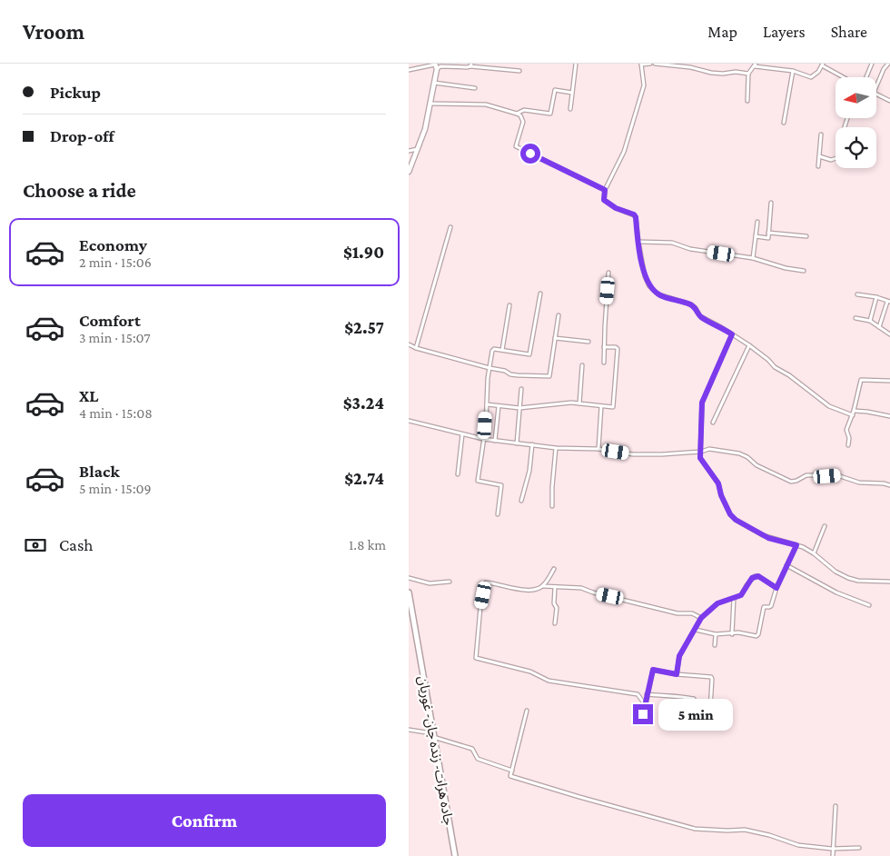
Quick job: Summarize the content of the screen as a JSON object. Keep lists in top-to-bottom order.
{
  "streets": {
    "main road": ["جاده هرات- زنده جان- غوریان"]
  },
  "north": "left",
  "page": {
    "header": "Vroom",
    "nav": ["Map", "Layers", "Share"],
    "banner": ["Pickup", "Drop-off"],
    "heading": "Choose a ride",
    "list": [
      {
        "name": "Economy",
        "note": "2 min · 15:06",
        "value": "$1.90"
      },
      {
        "name": "Comfort",
        "note": "3 min · 15:07",
        "value": "$2.57"
      },
      {
        "name": "XL",
        "note": "4 min · 15:08",
        "value": "$3.24"
      },
      {
        "name": "Black",
        "note": "5 min · 15:09",
        "value": "$2.74"
      }
    ],
    "pay": ["Cash", "1.8 km"],
    "bubble": "5 min",
    "buttons": "Confirm"
  }
}
